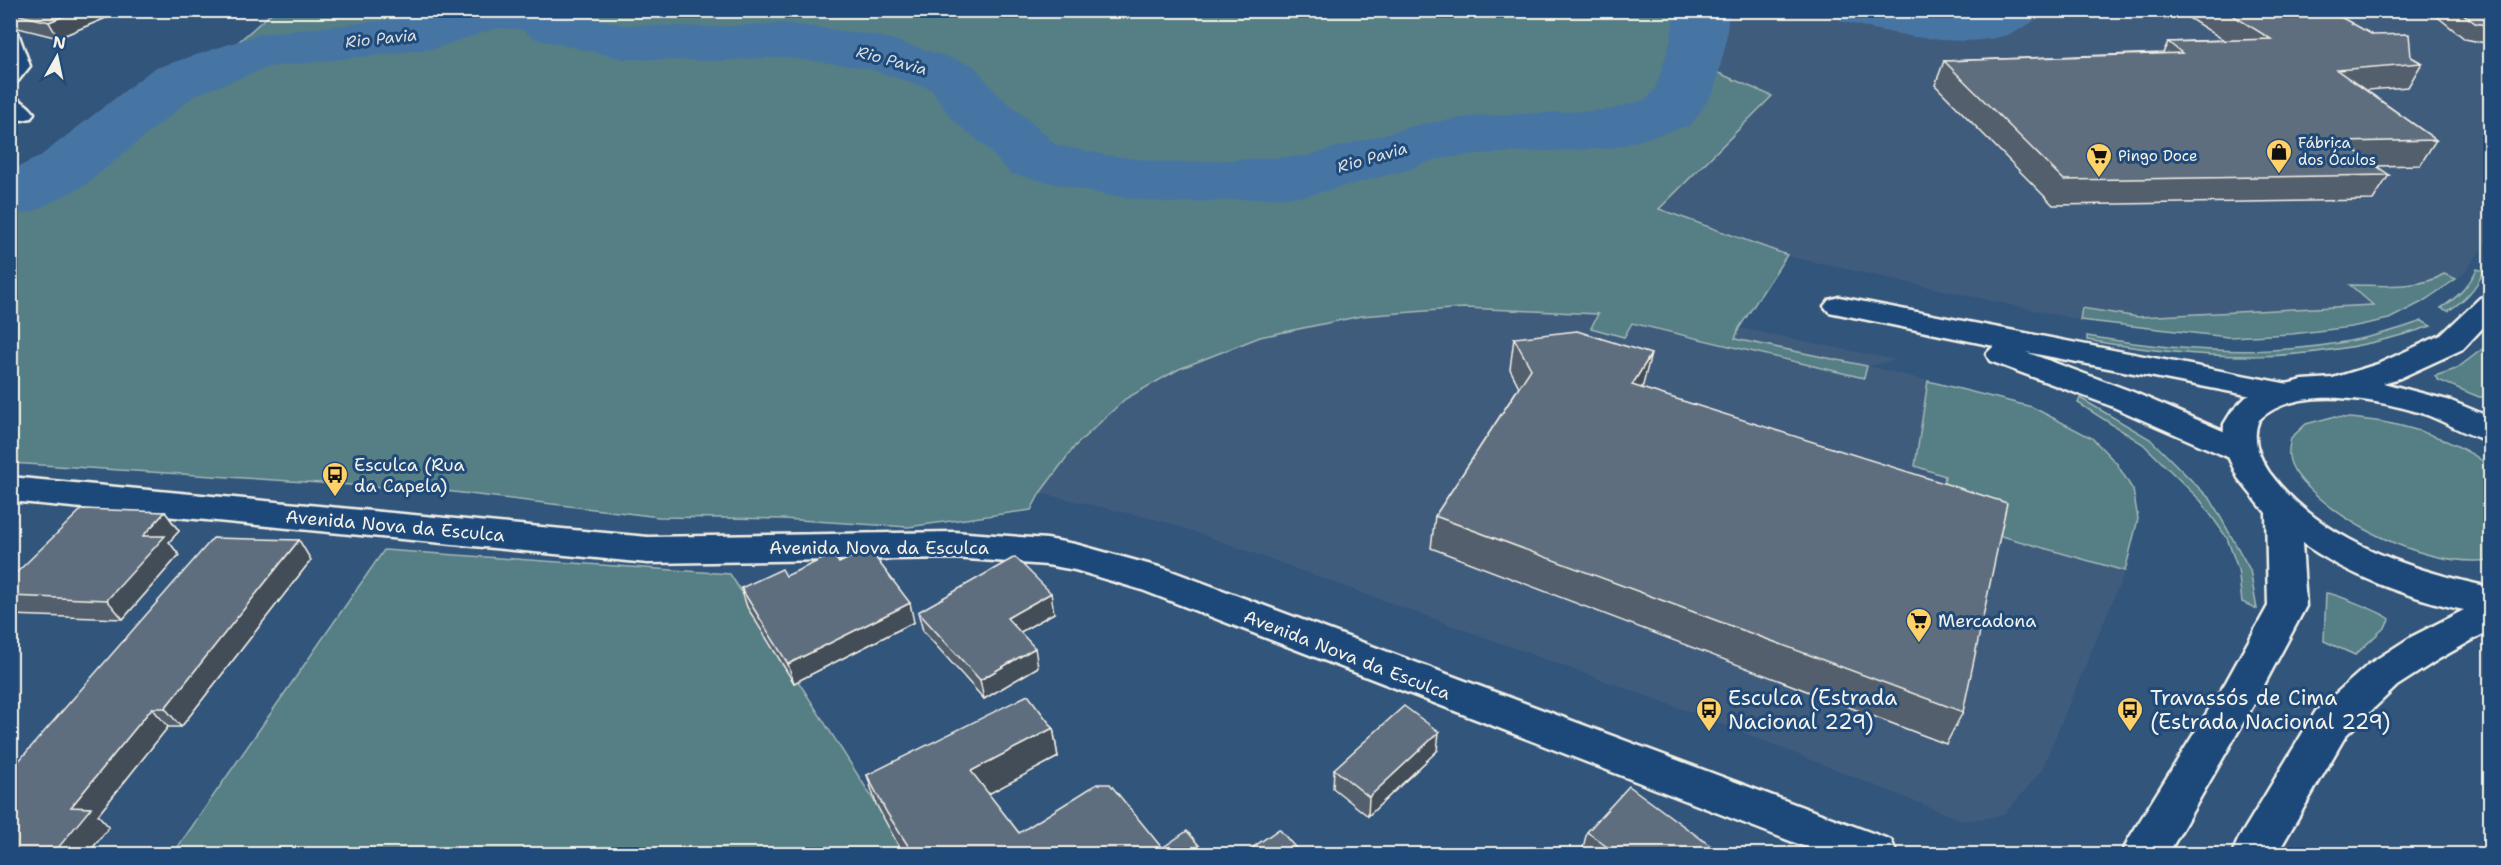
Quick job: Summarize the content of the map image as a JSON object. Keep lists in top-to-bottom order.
{
  "streets": {
    "street": ["Avenida Nova da Esculca"]
  },
  "water": ["Rio Pavia"],
  "places": {
    "shop": ["Fábrica dos Óculos"],
    "supermarket": ["Pingo Doce", "Mercadona"],
    "bus stop": ["Esculca (Rua da Capela)", "Esculca (Estrada Nacional 229)", "Travassós de Cima (Estrada Nacional 229)"]
  },
  "north": "top"
}
